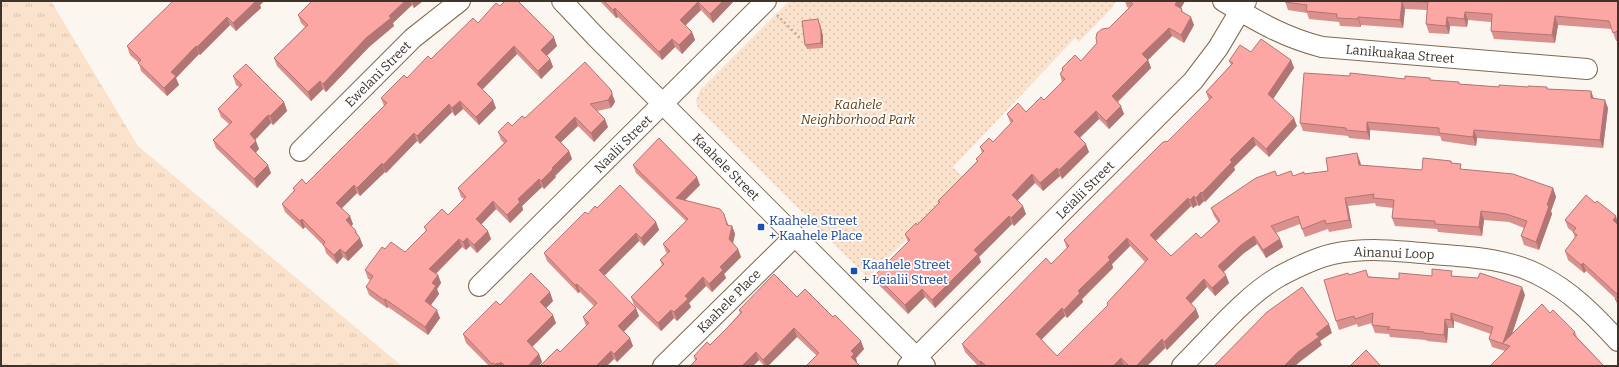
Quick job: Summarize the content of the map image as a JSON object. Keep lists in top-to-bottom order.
{
  "streets": {
    "street": [
      "Lanikuakaa Street",
      "Ewelani Street",
      "Naalii Street",
      "Kaahele Street",
      "Leialii Street",
      "Ainanui Loop",
      "Kaahele Place"
    ]
  },
  "crossings": [
    ["Lanikuakaa Street", "Leialii Street"],
    ["Naalii Street", "Kaahele Street"],
    ["Kaahele Street", "Leialii Street"],
    ["Kaahele Street", "Kaahele Place"]
  ],
  "parks": ["Kaahele Neighborhood Park"],
  "places": {
    "transit": ["Kaahele Street + Kaahele Place", "Kaahele Street + Leialii Street"]
  }
}
